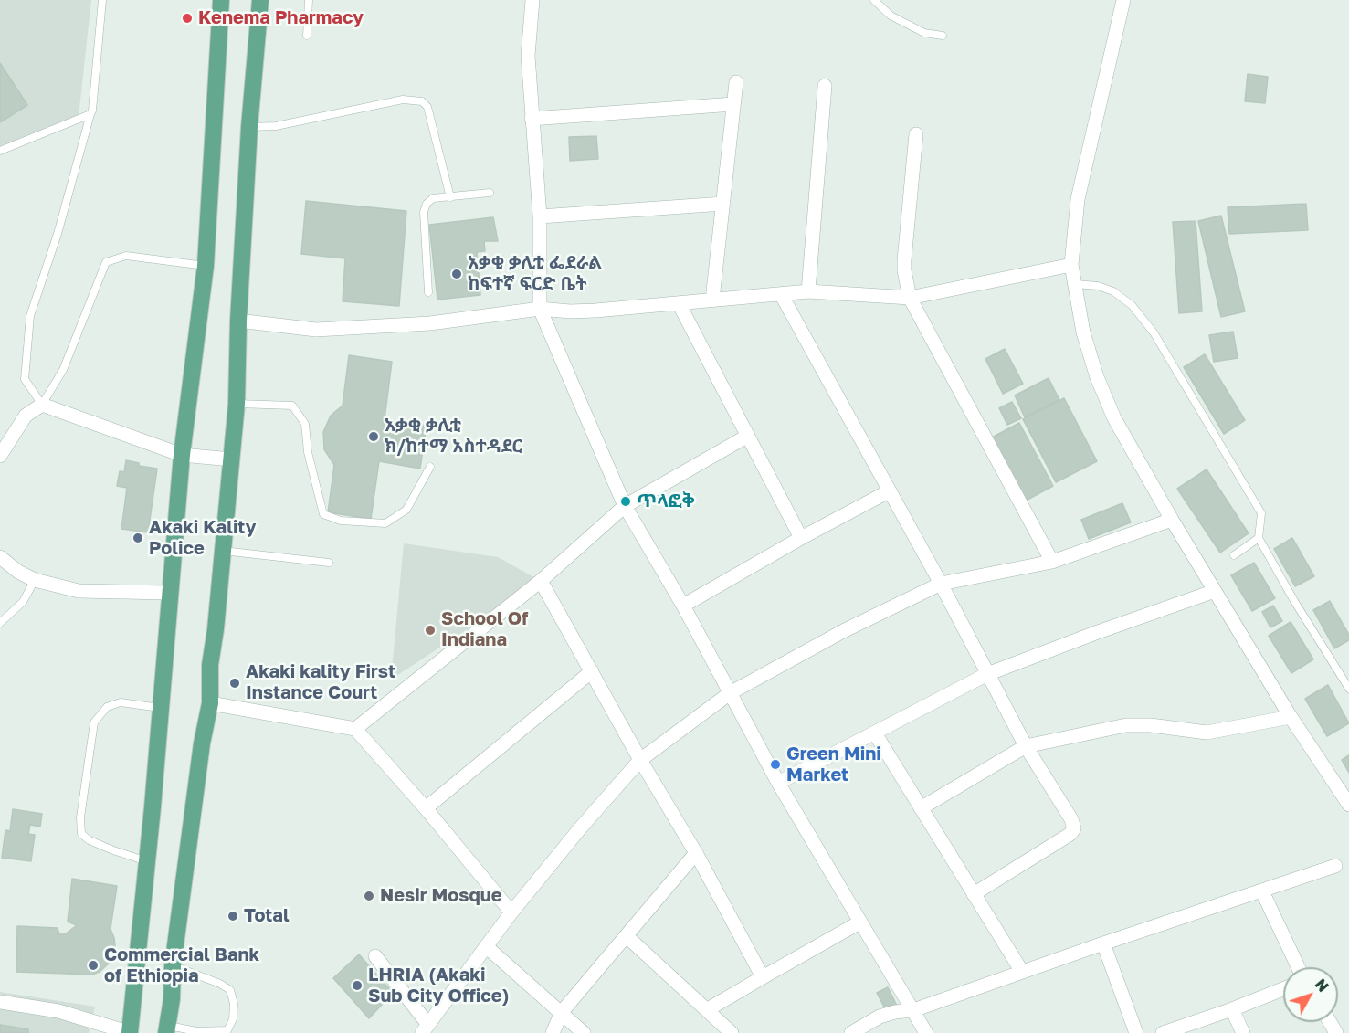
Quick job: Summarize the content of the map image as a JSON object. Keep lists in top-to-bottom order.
{
  "places": [
    "Kenema Pharmacy",
    "አቃቂ ቃሊቲ ፌደራል ከፍተኛ ፍርድ ቤት",
    "አቃቂ ቃሊቲ ክ/ከተማ አስተዳደር",
    "ጥላፎቅ",
    "Akaki Kality Police",
    "School Of Indiana",
    "Akaki kality First Instance Court",
    "Green Mini Market",
    "Nesir Mosque",
    "Total",
    "Commercial Bank of Ethiopia",
    "LHRIA (Akaki Sub City Office)"
  ],
  "north": "top right"
}
